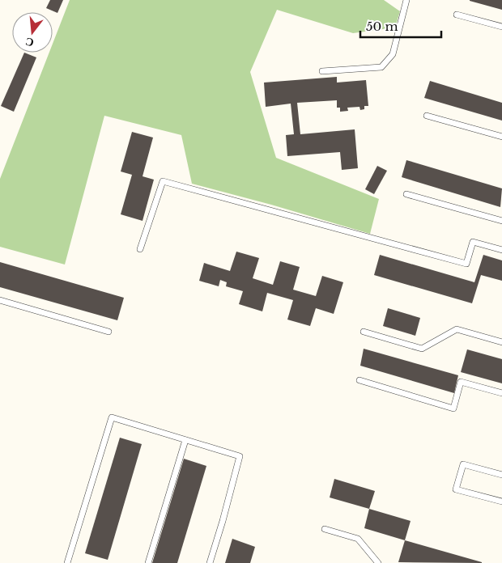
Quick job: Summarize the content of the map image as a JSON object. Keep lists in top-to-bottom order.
{
  "scale_bar": "50 m",
  "north": "bottom"
}
